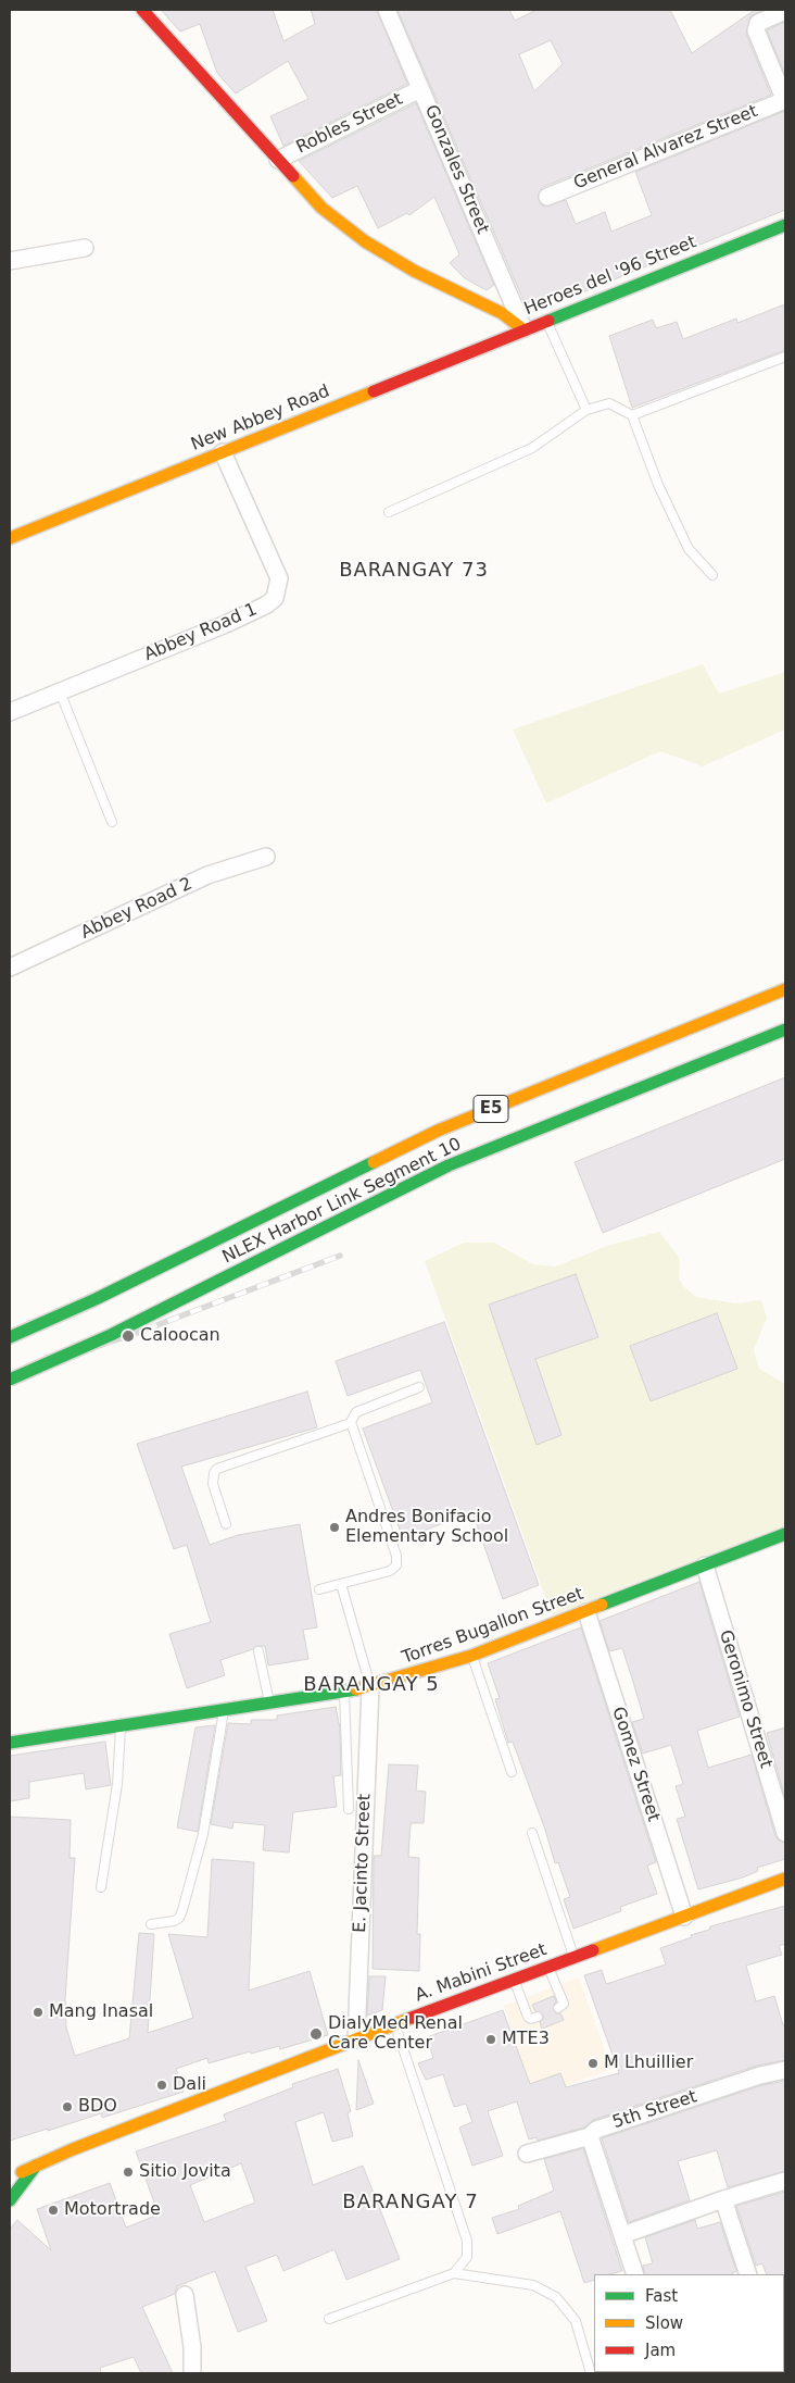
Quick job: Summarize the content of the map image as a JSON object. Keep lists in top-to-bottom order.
{
  "streets": {
    "main road": [
      "Heroes del '96 Street",
      "New Abbey Road",
      "E5",
      "NLEX Harbor Link Segment 10",
      "Torres Bugallon Street",
      "A. Mabini Street"
    ],
    "street": [
      "Robles Street",
      "General Alvarez Street",
      "Gonzales Street",
      "Abbey Road 1",
      "Abbey Road 2",
      "Geronimo Street",
      "Gomez Street",
      "E. Jacinto Street",
      "5th Street"
    ]
  },
  "crossings": [
    ["Robles Street", "Gonzales Street"],
    ["Robles Street", "Heroes del '96 Street"],
    ["Gonzales Street", "Heroes del '96 Street"],
    ["Gonzales Street", "New Abbey Road"],
    ["Heroes del '96 Street", "New Abbey Road"],
    ["New Abbey Road", "Abbey Road 1"],
    ["Torres Bugallon Street", "Geronimo Street"],
    ["Torres Bugallon Street", "Gomez Street"],
    ["Torres Bugallon Street", "E. Jacinto Street"],
    ["Gomez Street", "A. Mabini Street"],
    ["E. Jacinto Street", "A. Mabini Street"]
  ],
  "districts": ["BARANGAY 73", "BARANGAY 5", "BARANGAY 7"],
  "places": [
    "Caloocan",
    "Andres Bonifacio Elementary School",
    "Mang Inasal",
    "DialyMed Renal Care Center",
    "MTE3",
    "M Lhuillier",
    "Dali",
    "BDO",
    "Sitio Jovita",
    "Motortrade"
  ],
  "legend": ["Fast", "Slow", "Jam"]
}
